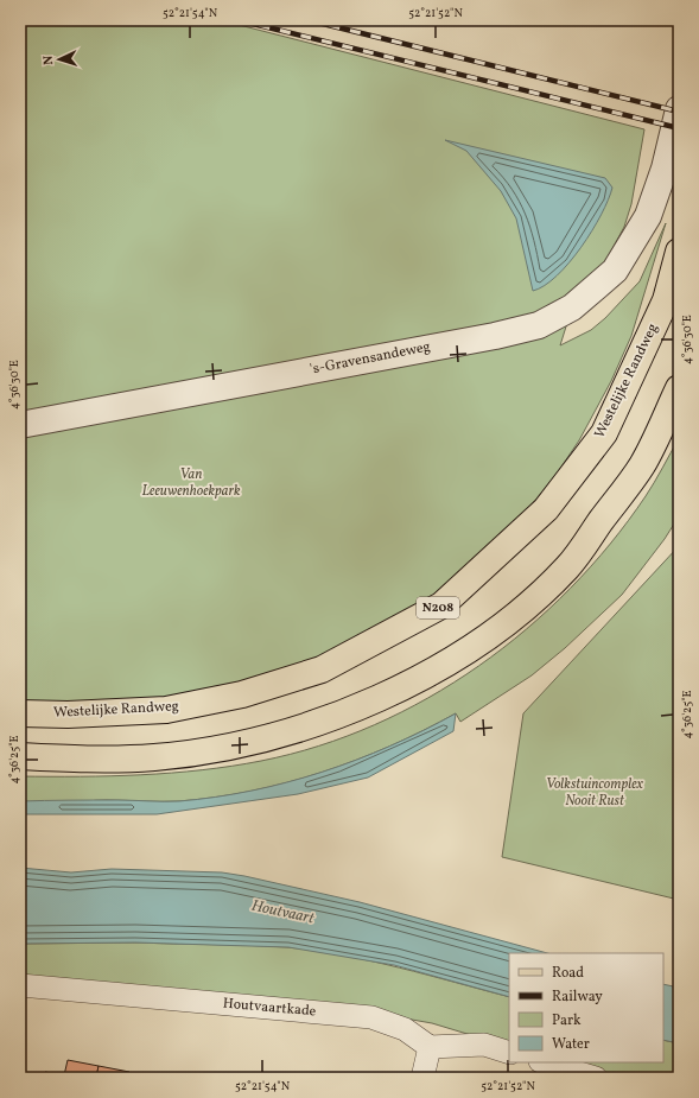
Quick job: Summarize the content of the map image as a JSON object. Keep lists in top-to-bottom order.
{
  "streets": {
    "main road": ["Westelijke Randweg", "N208"],
    "street": ["'s-Gravensandeweg", "Houtvaartkade"]
  },
  "water": ["Houtvaart"],
  "parks": ["Van Leeuwenhoekpark", "Volkstuincomplex Nooit Rust"],
  "legend": [
    "Road",
    "Railway",
    "Park",
    "Water"
  ],
  "north": "left",
  "coordinates": [
    "52°21'54\"N",
    "52°21'52\"N",
    "4°36'30\"E",
    "4°36'25\"E"
  ]
}
